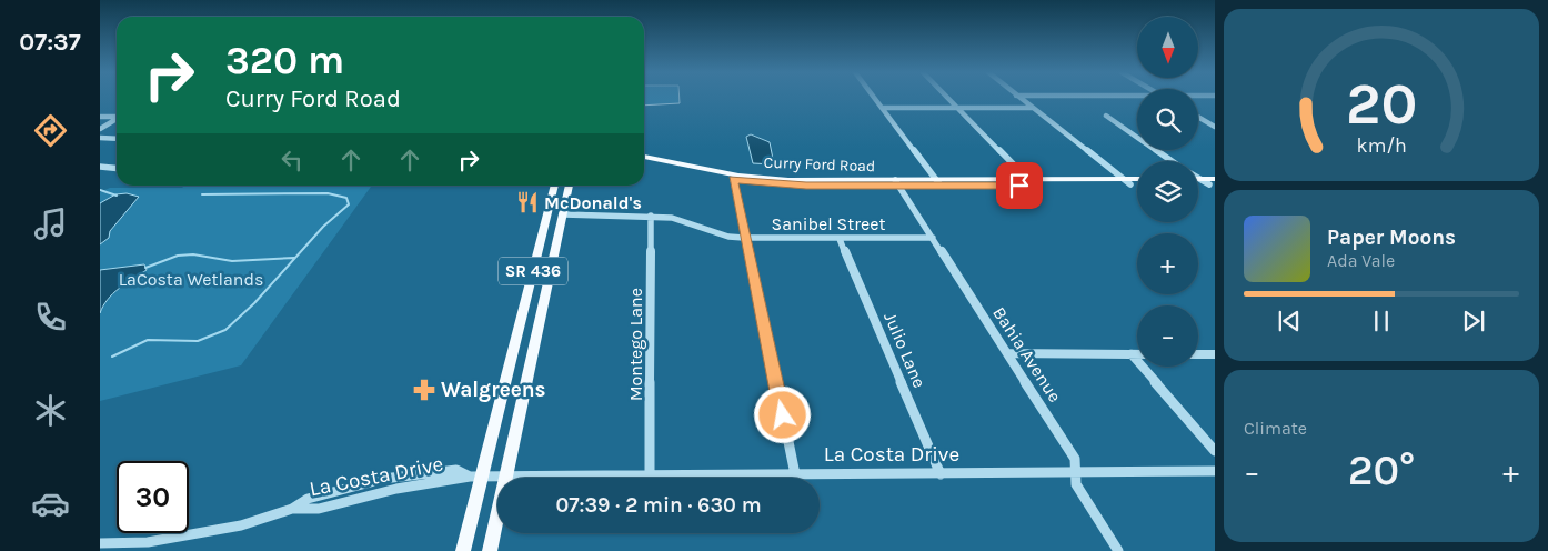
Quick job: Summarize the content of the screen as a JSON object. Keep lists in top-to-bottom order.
{
  "streets": {
    "main road": ["Curry Ford Road", "SR 436"],
    "street": [
      "Sanibel Street",
      "Montego Lane",
      "Julio Lane",
      "Bahia Avenue",
      "La Costa Drive"
    ]
  },
  "crossings": [
    ["Curry Ford Road", "Bahia Avenue"],
    ["Sanibel Street", "SR 436"],
    ["Sanibel Street", "Montego Lane"],
    ["Sanibel Street", "Julio Lane"],
    ["Sanibel Street", "Bahia Avenue"],
    ["SR 436", "La Costa Drive"],
    ["Montego Lane", "La Costa Drive"],
    ["Julio Lane", "La Costa Drive"],
    ["Bahia Avenue", "La Costa Drive"]
  ],
  "parks": ["LaCosta Wetlands"],
  "places": {
    "restaurant": ["McDonald's"],
    "pharmacy": ["Walgreens"]
  },
  "north": "bottom",
  "page": {
    "tabs": "07:37",
    "map_buttons": ["+", "−"],
    "turn": ["320 m", "Curry Ford Road"],
    "song": ["Paper Moons", "Ada Vale"],
    "tile": "Climate",
    "heat": ["−", "20°", "+"],
    "limit": "30",
    "trip": "07:39 · 2 min · 630 m",
    "gauge": ["20", "km/h"]
  }
}
